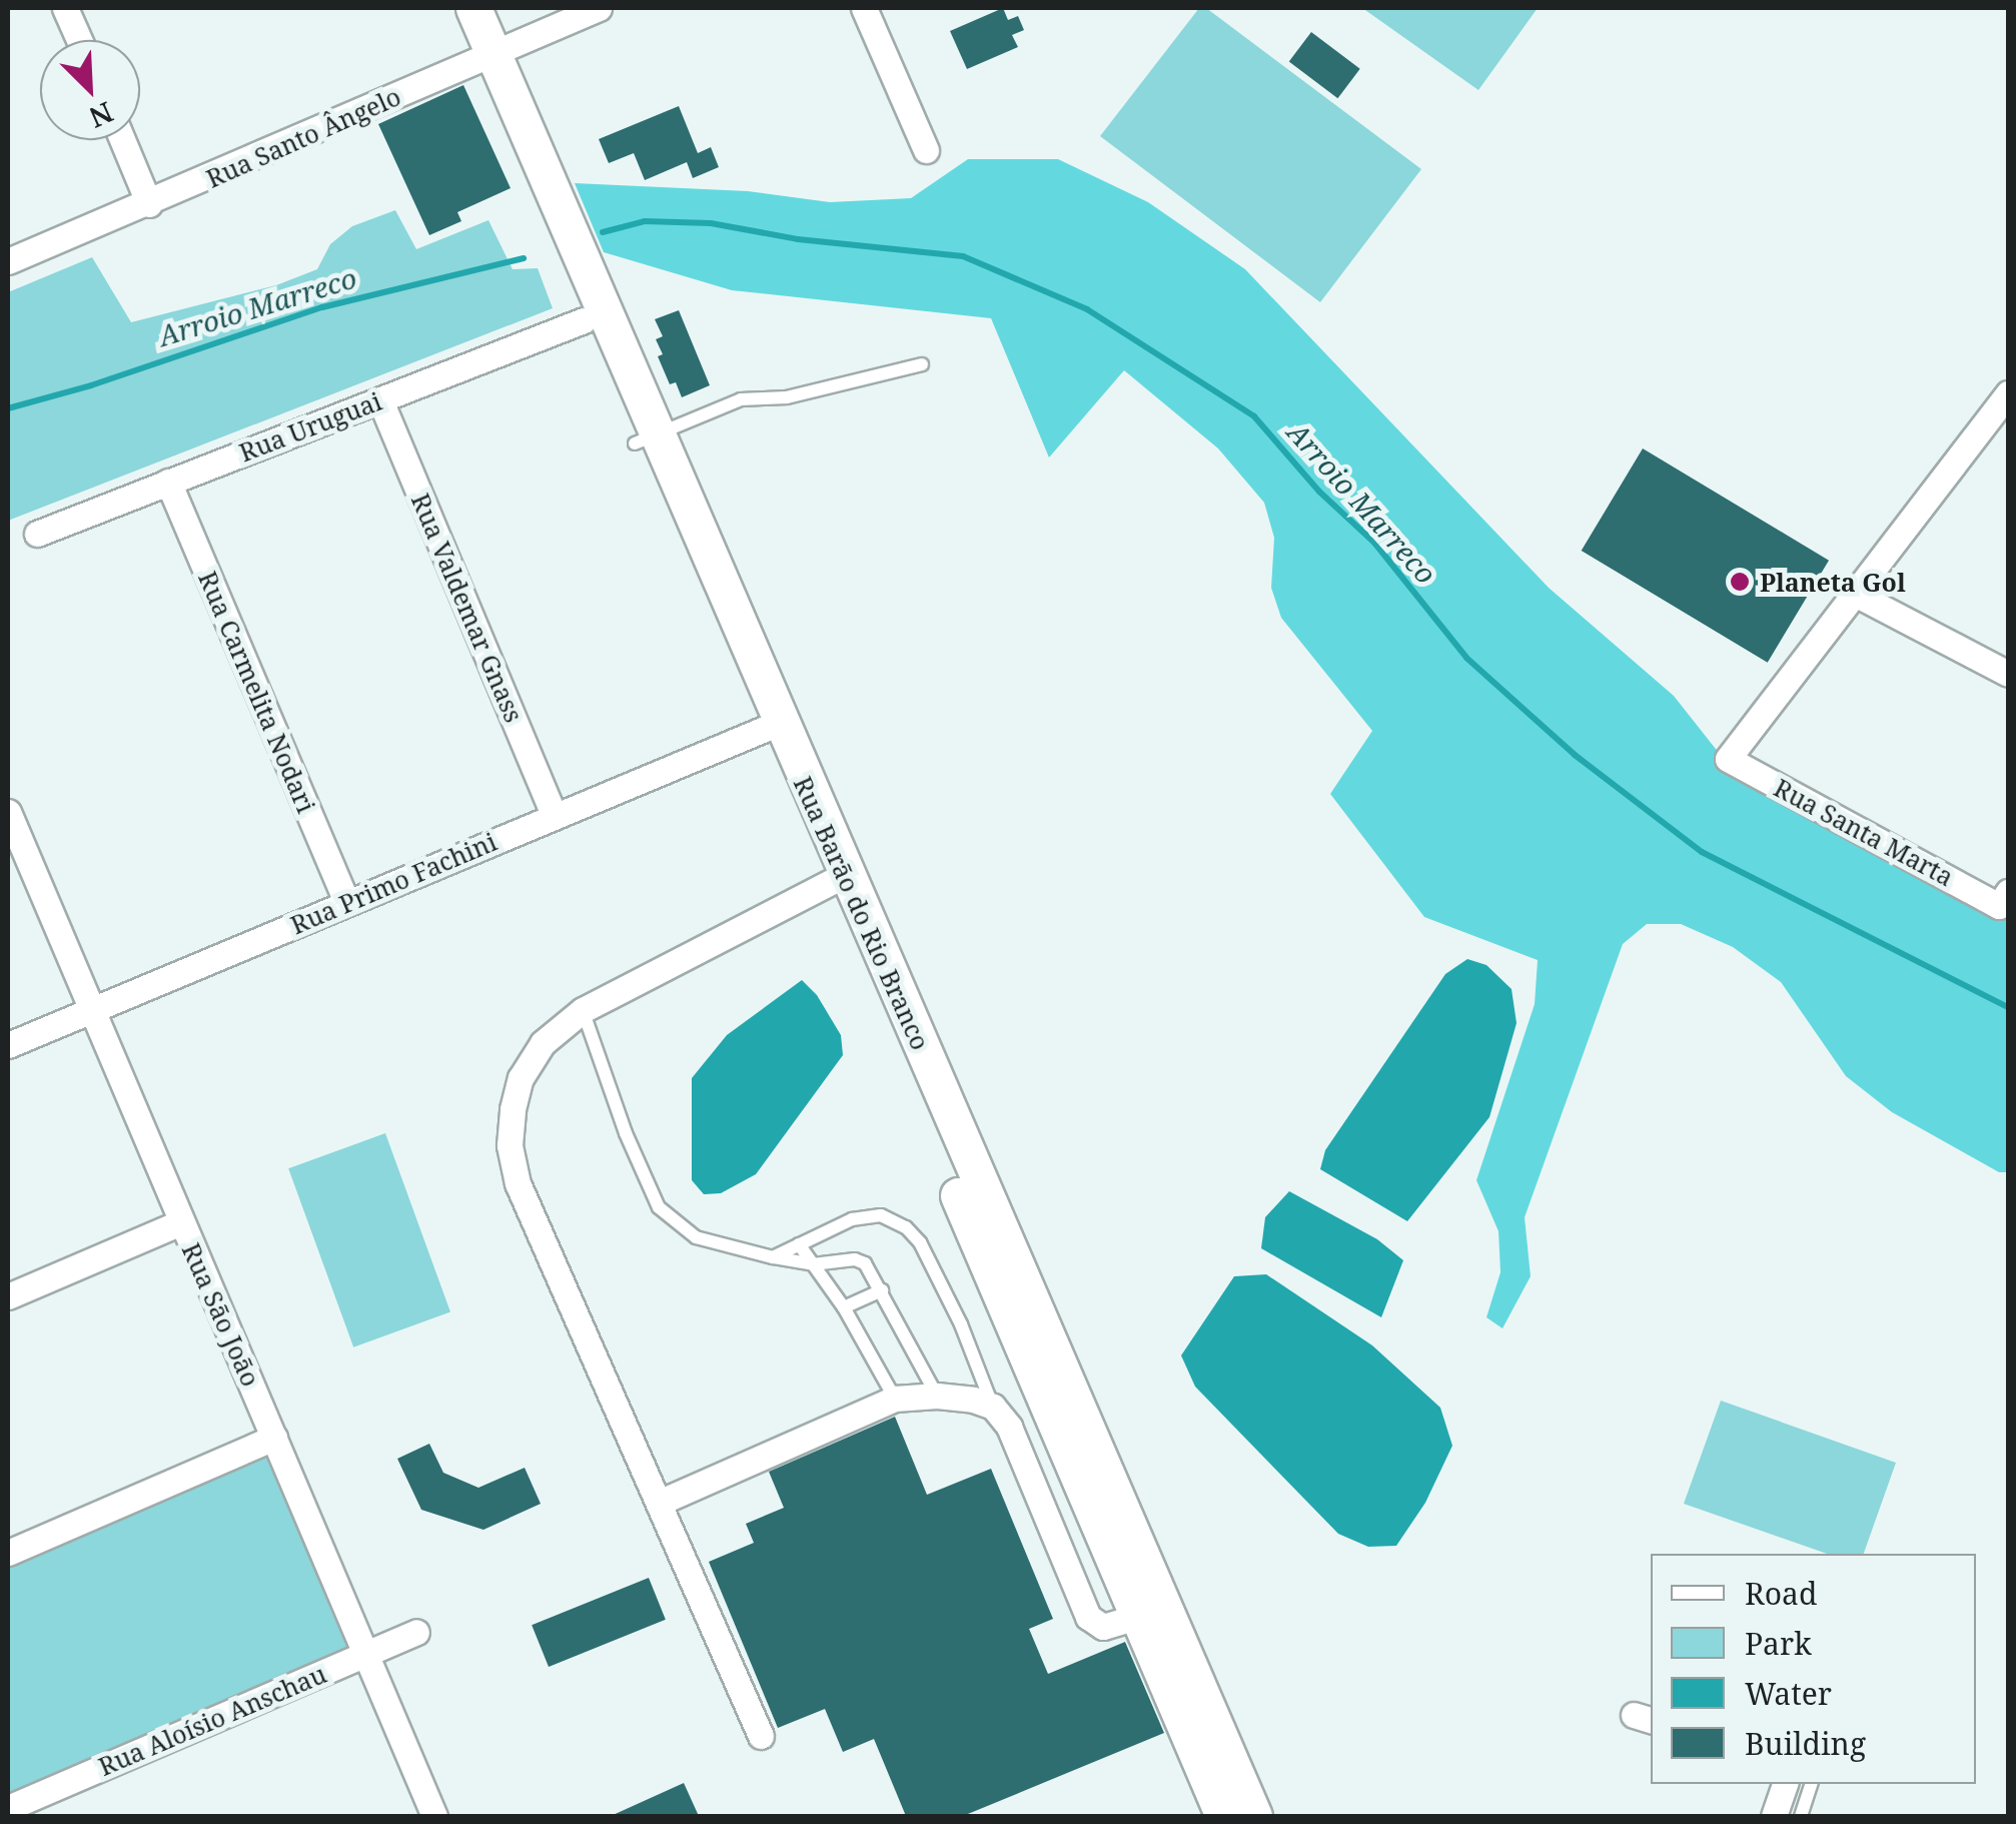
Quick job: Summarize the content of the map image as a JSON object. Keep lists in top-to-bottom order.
{
  "streets": {
    "main road": ["Rua Barão do Rio Branco"],
    "street": [
      "Rua Santo Ângelo",
      "Rua Uruguai",
      "Rua Valdemar Gnass",
      "Rua Carmelita Nodari",
      "Rua Santa Marta",
      "Rua Primo Fachini",
      "Rua São João",
      "Rua Aloísio Anschau"
    ]
  },
  "crossings": [
    ["Rua Santo Ângelo", "Rua Barão do Rio Branco"],
    ["Rua Uruguai", "Rua Valdemar Gnass"],
    ["Rua Uruguai", "Rua Carmelita Nodari"],
    ["Rua Uruguai", "Rua Barão do Rio Branco"],
    ["Rua Valdemar Gnass", "Rua Primo Fachini"],
    ["Rua Carmelita Nodari", "Rua Primo Fachini"],
    ["Rua Primo Fachini", "Rua Barão do Rio Branco"],
    ["Rua Primo Fachini", "Rua São João"],
    ["Rua São João", "Rua Aloísio Anschau"]
  ],
  "water": ["Arroio Marreco"],
  "places": ["Planeta Gol"],
  "legend": [
    "Road",
    "Park",
    "Water",
    "Building"
  ],
  "north": "bottom right"
}
